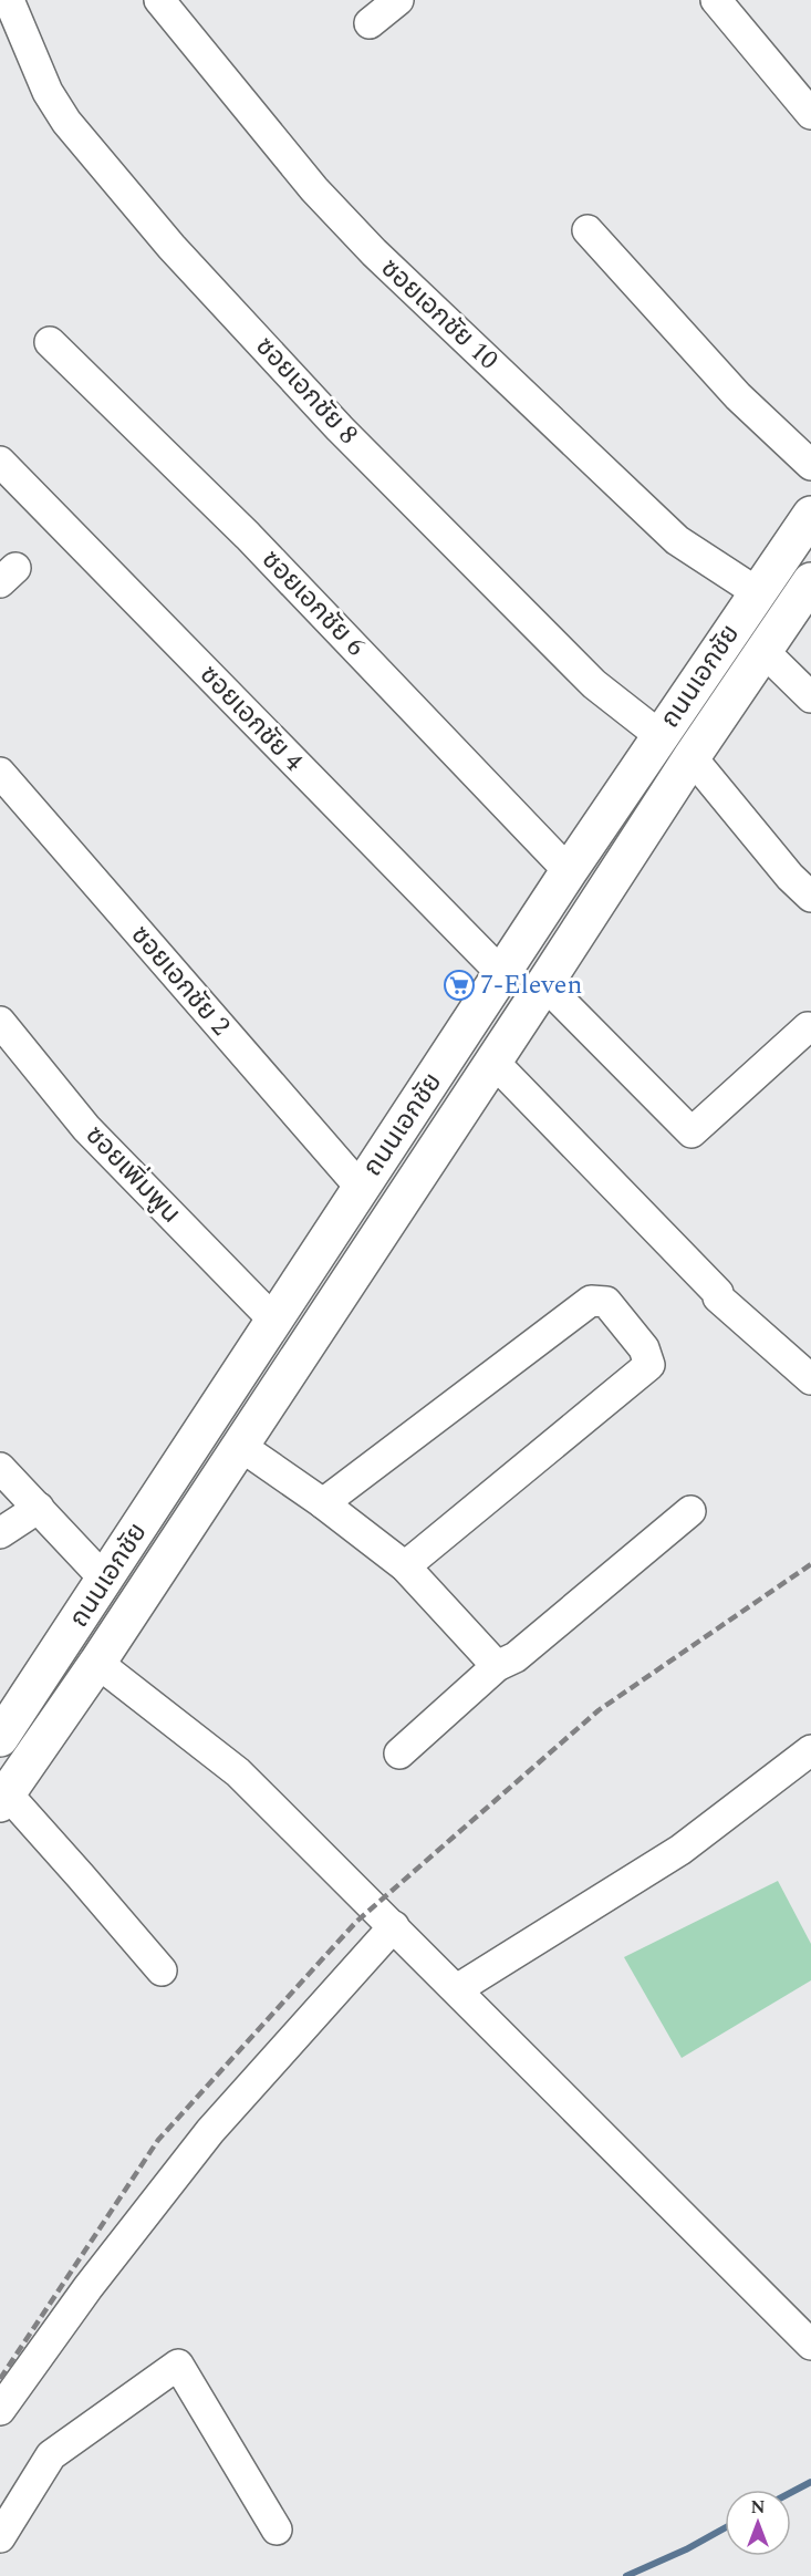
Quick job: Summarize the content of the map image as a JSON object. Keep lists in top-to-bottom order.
{
  "streets": {
    "main road": ["ถนนเอกชัย"],
    "street": [
      "ซอยเอกชัย 10",
      "ซอยเอกชัย 8",
      "ซอยเอกชัย 6",
      "ซอยเอกชัย 4",
      "ซอยเอกชัย 2",
      "ซอยเพิ่มพูน"
    ]
  },
  "crossings": [
    ["ซอยเอกชัย 10", "ถนนเอกชัย"],
    ["ซอยเอกชัย 8", "ถนนเอกชัย"],
    ["ซอยเอกชัย 6", "ถนนเอกชัย"],
    ["ถนนเอกชัย", "ซอยเอกชัย 4"],
    ["ถนนเอกชัย", "ซอยเอกชัย 2"],
    ["ถนนเอกชัย", "ซอยเพิ่มพูน"]
  ],
  "places": {
    "supermarket": ["7-Eleven"]
  },
  "north": "top"
}
